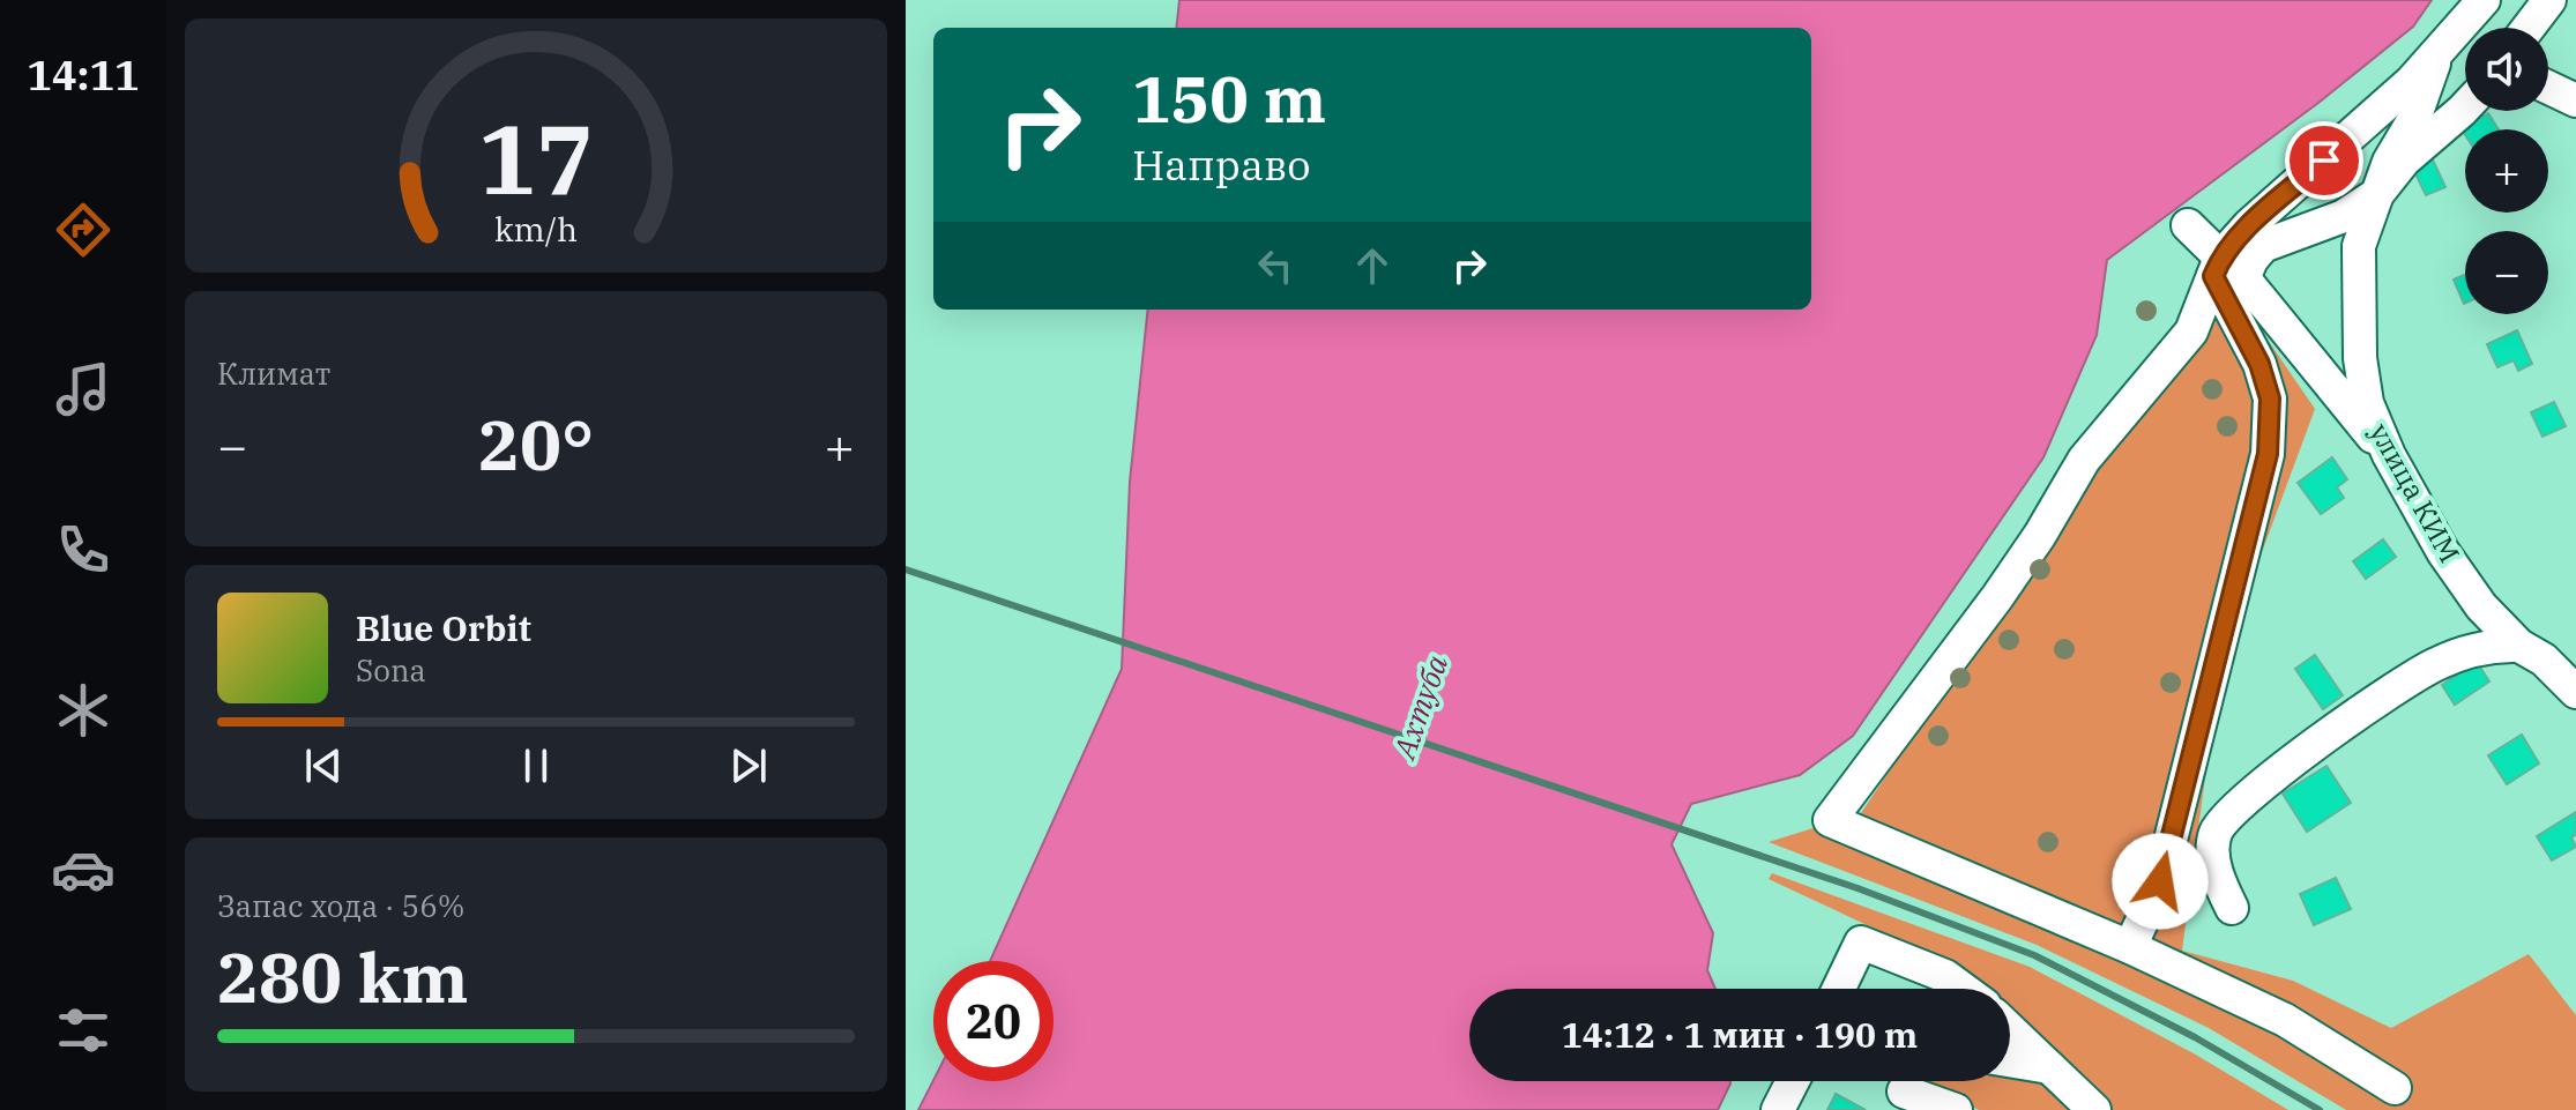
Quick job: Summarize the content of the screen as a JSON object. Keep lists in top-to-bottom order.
{
  "streets": {
    "street": ["улица КИМ"]
  },
  "water": ["Ахтуба"],
  "page": {
    "tabs": "14:11",
    "map_buttons": ["+", "−"],
    "turn": ["150 m", "Направо"],
    "tile": [
      "Климат",
      ["Запас хода · 56%", "280 km"]
    ],
    "heat": ["−", "20°", "+"],
    "song": ["Blue Orbit", "Sona"],
    "limit": "20",
    "trip": "14:12 · 1 мин · 190 m",
    "gauge": ["17", "km/h"]
  }
}
